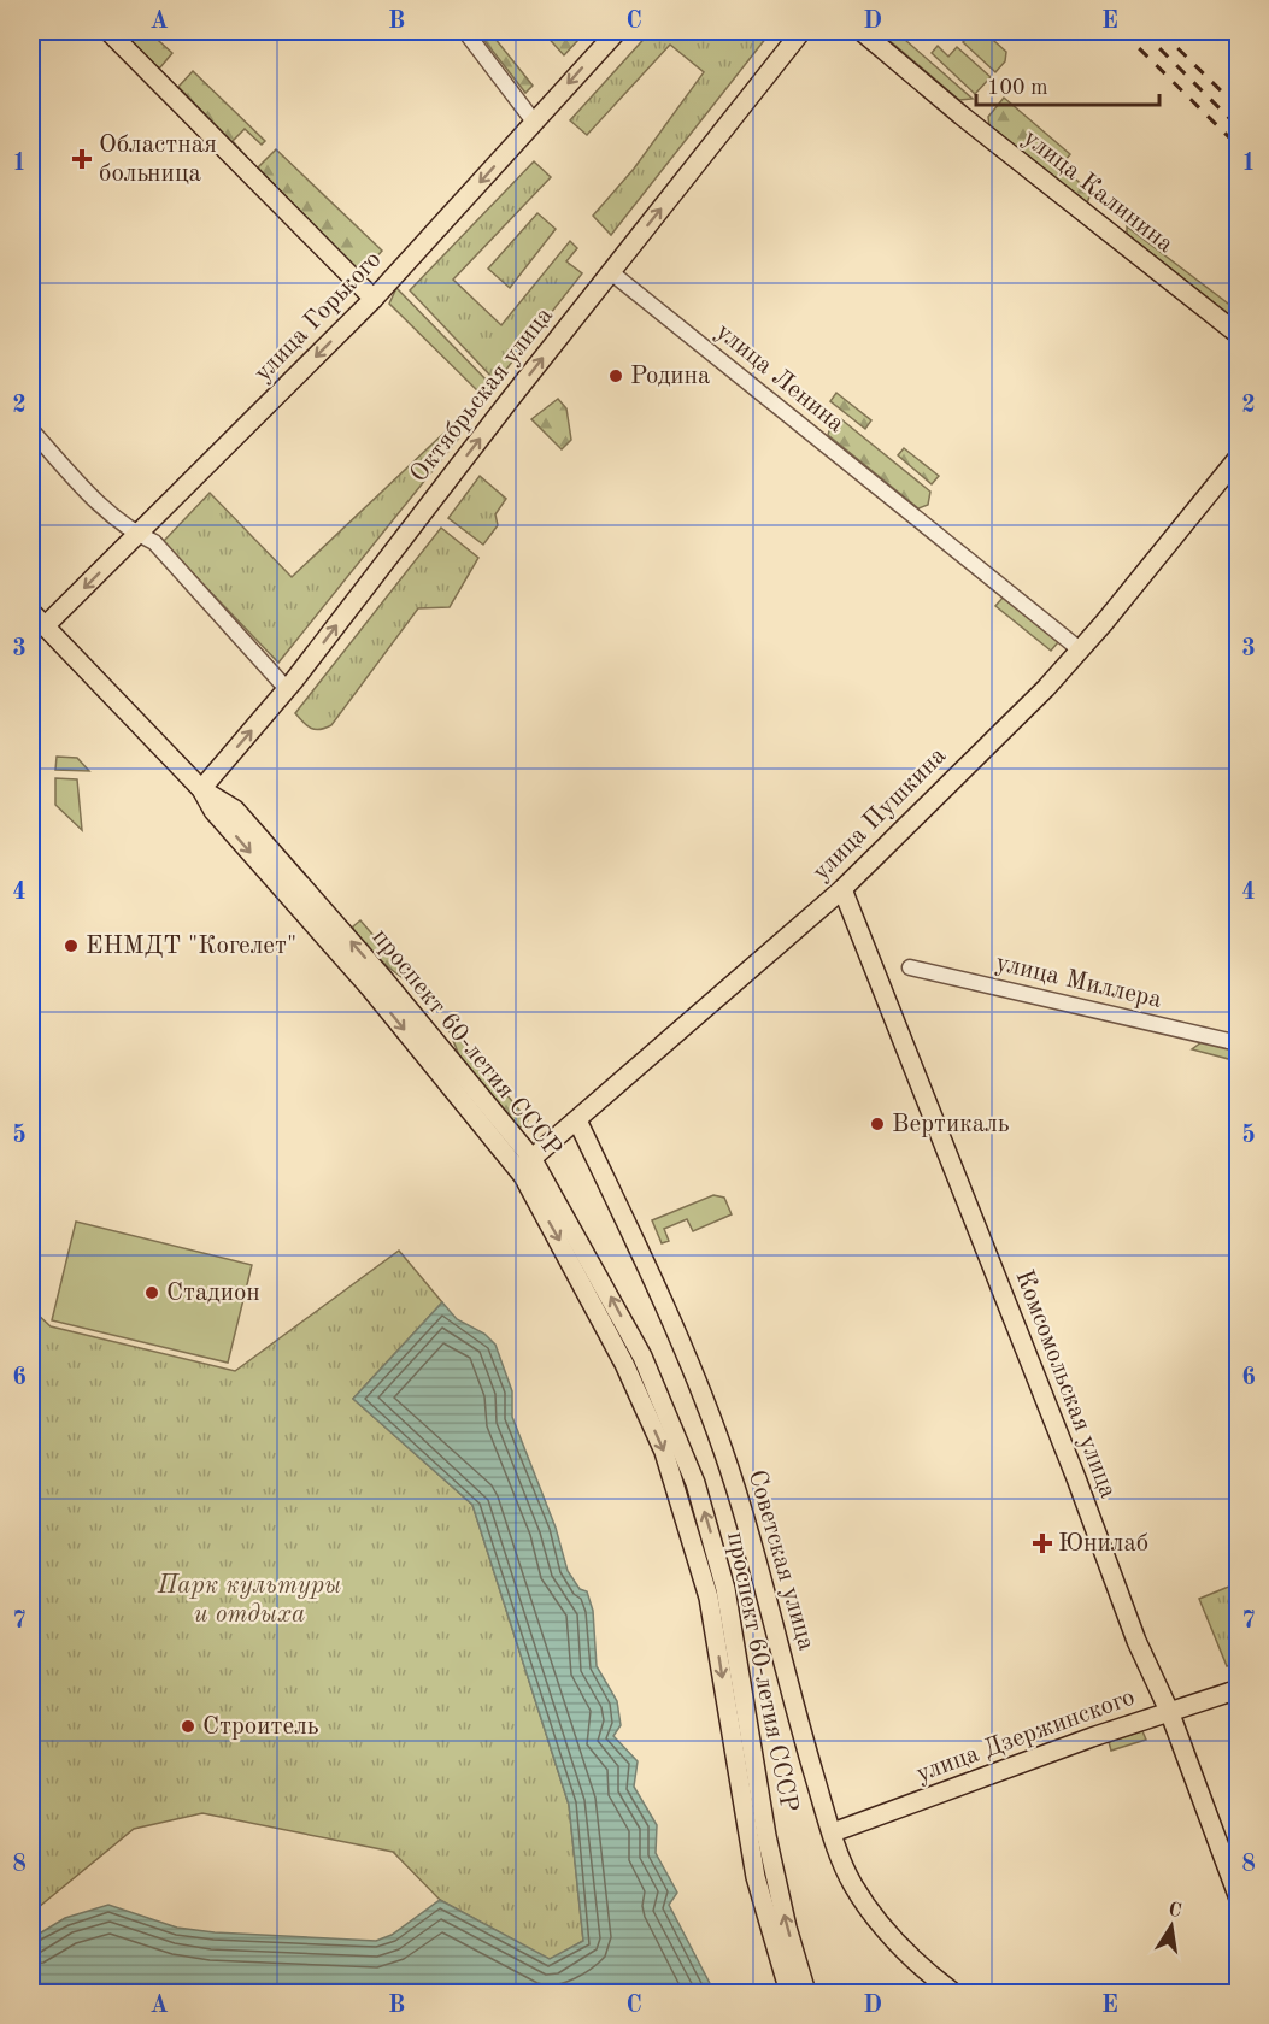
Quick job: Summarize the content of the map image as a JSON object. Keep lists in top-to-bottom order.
{
  "streets": {
    "main road": [
      "улица Калинина",
      "улица Горького",
      "Октябрьская улица",
      "улица Пушкина",
      "проспект 60-летия СССР",
      "Комсомольская улица",
      "Советская улица",
      "улица Дзержинского"
    ],
    "street": ["улица Ленина", "улица Миллера"]
  },
  "crossings": [
    ["улица Горького", "проспект 60-летия СССР"],
    ["улица Ленина", "Октябрьская улица"],
    ["улица Ленина", "улица Пушкина"],
    ["Октябрьская улица", "проспект 60-летия СССР"],
    ["улица Пушкина", "проспект 60-летия СССР"],
    ["улица Пушкина", "Комсомольская улица"],
    ["улица Пушкина", "Советская улица"],
    ["Комсомольская улица", "улица Дзержинского"],
    ["Советская улица", "улица Дзержинского"]
  ],
  "one_way": ["улица Горького", "Октябрьская улица"],
  "parks": ["Парк культуры и отдыха"],
  "places": {
    "health": ["Областная больница", "Юнилаб"],
    "other": [
      "Родина",
      "ЕНМДТ \"Когелет\"",
      "Вертикаль",
      "Стадион",
      "Строитель"
    ]
  },
  "scale_bar": "100 m",
  "north": "top",
  "grid": {
    "columns": [
      "A",
      "B",
      "C",
      "D",
      "E"
    ],
    "rows": [
      "1",
      "2",
      "3",
      "4",
      "5",
      "6",
      "7",
      "8"
    ]
  }
}
